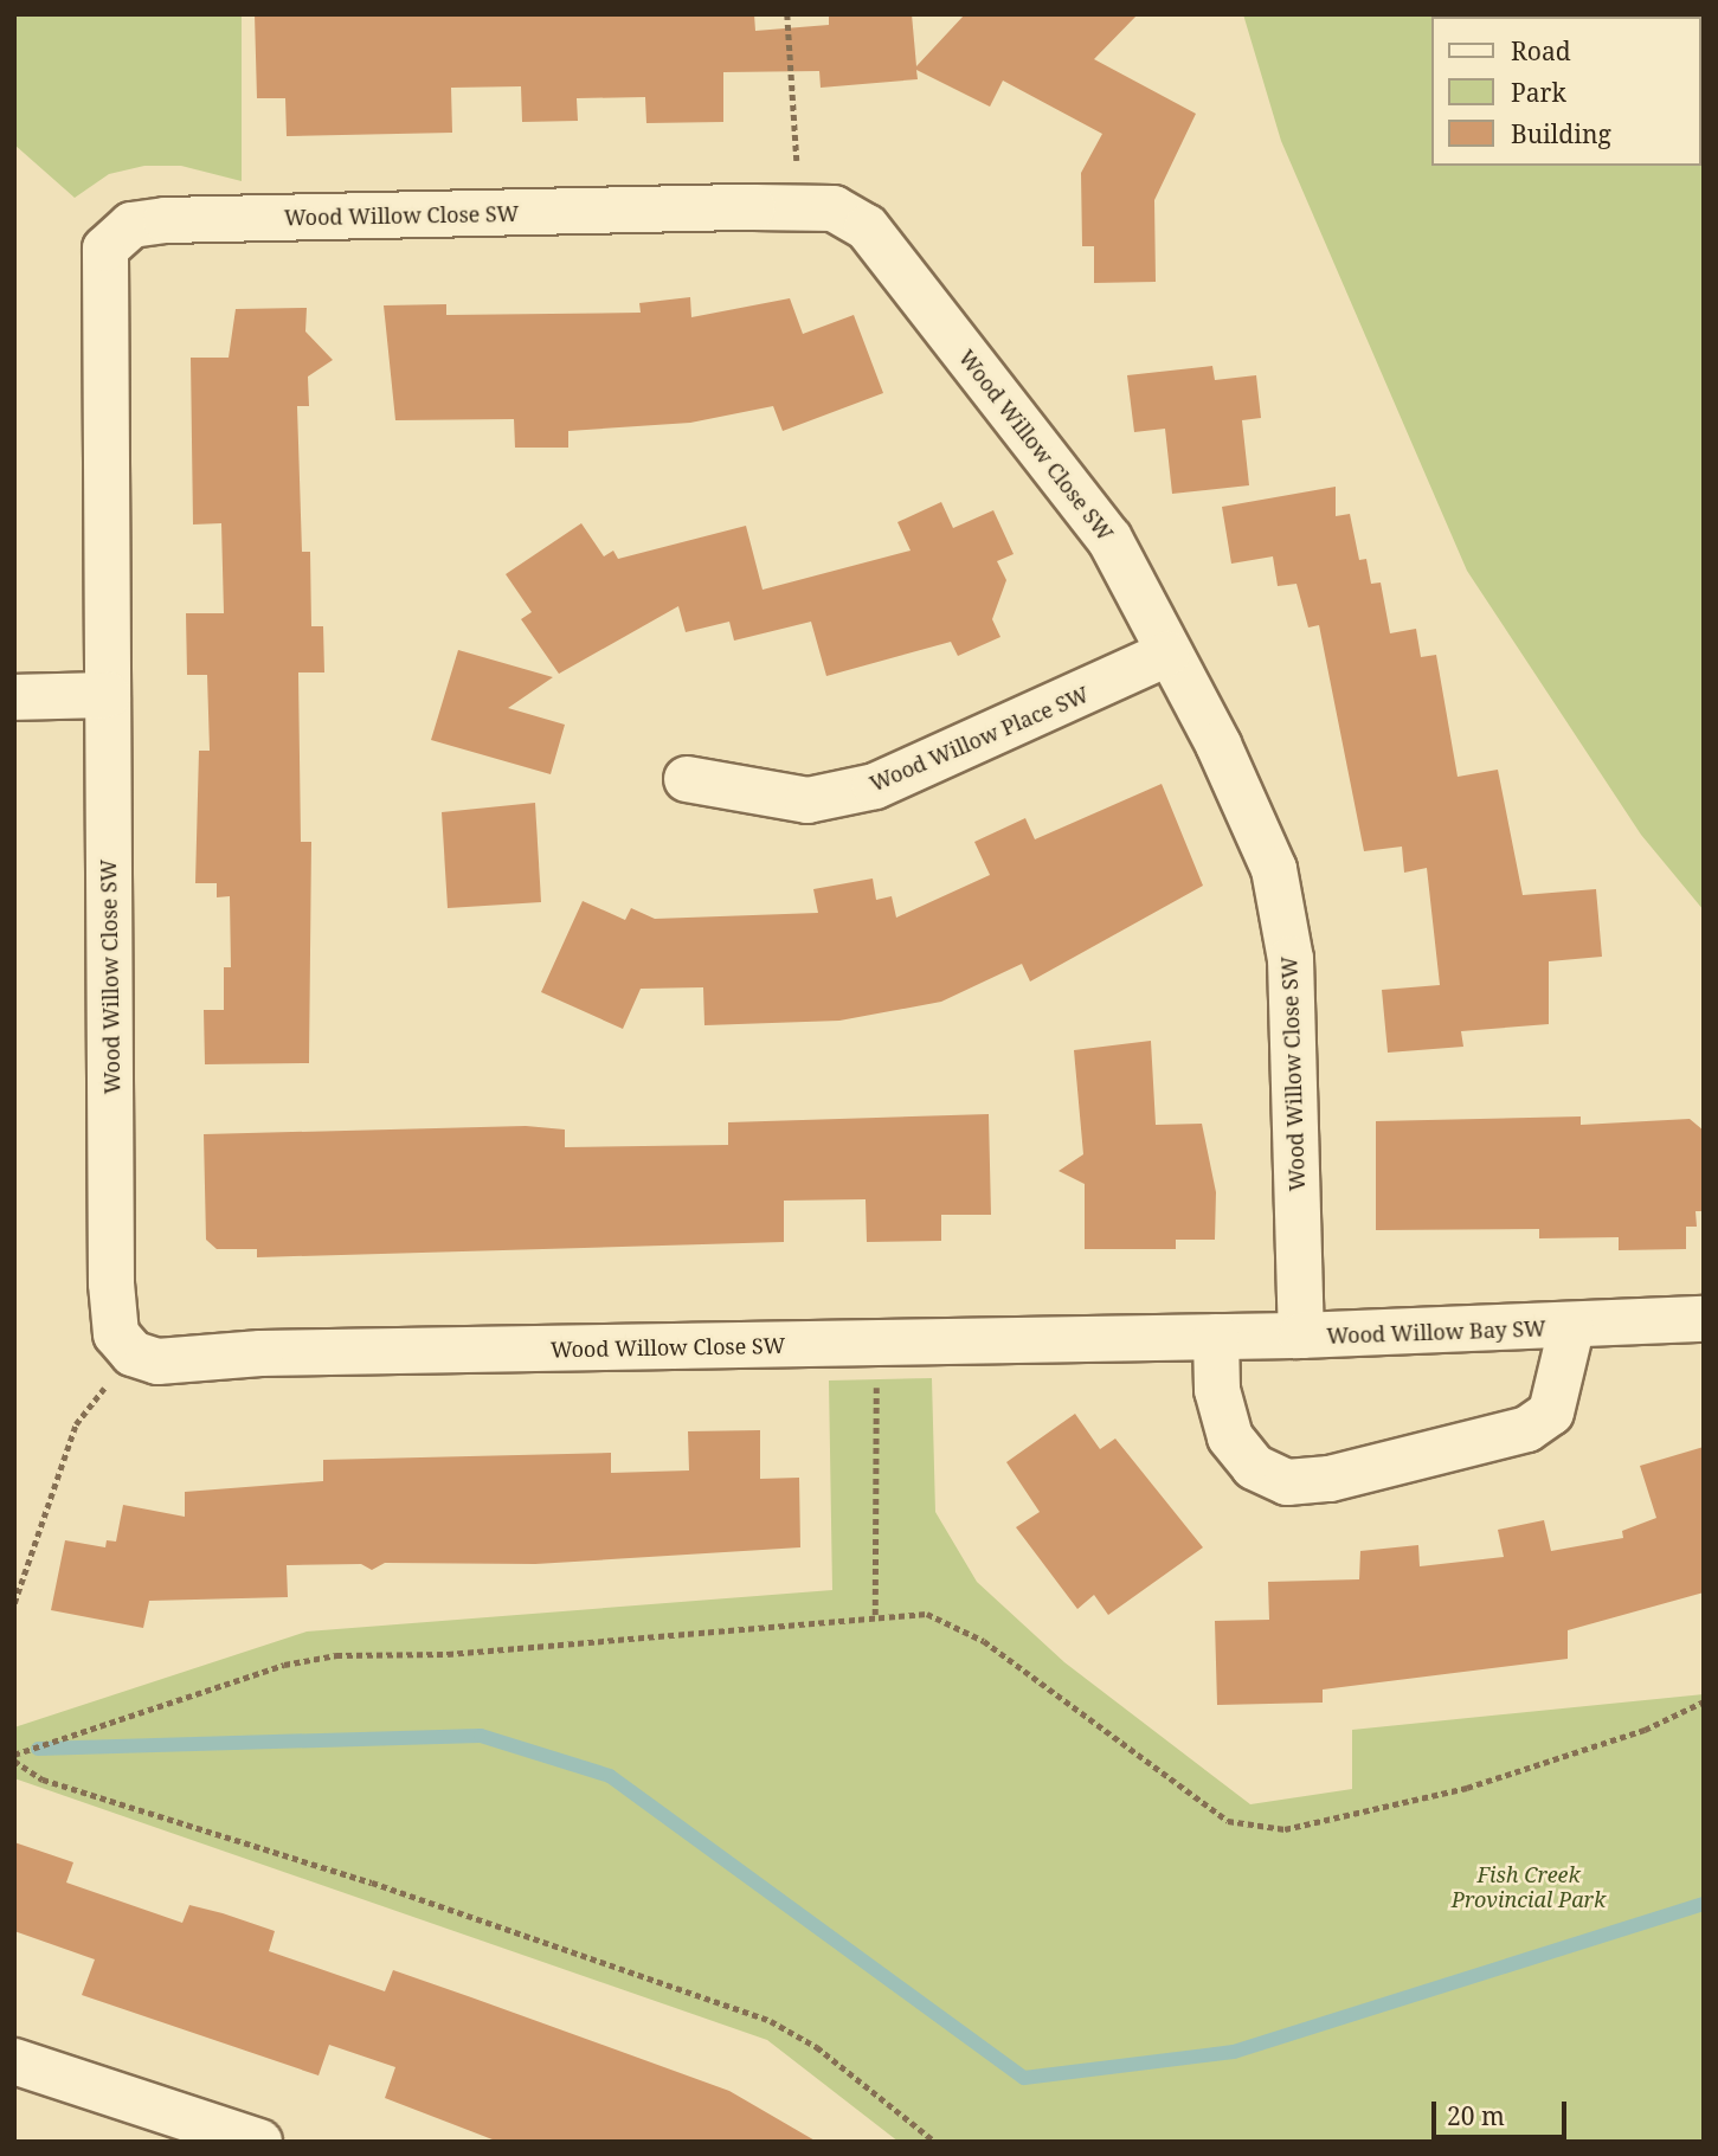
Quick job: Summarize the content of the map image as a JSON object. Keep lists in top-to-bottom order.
{
  "streets": {
    "street": ["Wood Willow Close SW", "Wood Willow Place SW", "Wood Willow Bay SW"]
  },
  "crossings": [
    ["Wood Willow Close SW", "Wood Willow Place SW"],
    ["Wood Willow Close SW", "Wood Willow Bay SW"]
  ],
  "parks": ["Fish Creek Provincial Park"],
  "legend": ["Road", "Park", "Building"],
  "scale_bar": "20 m"
}
